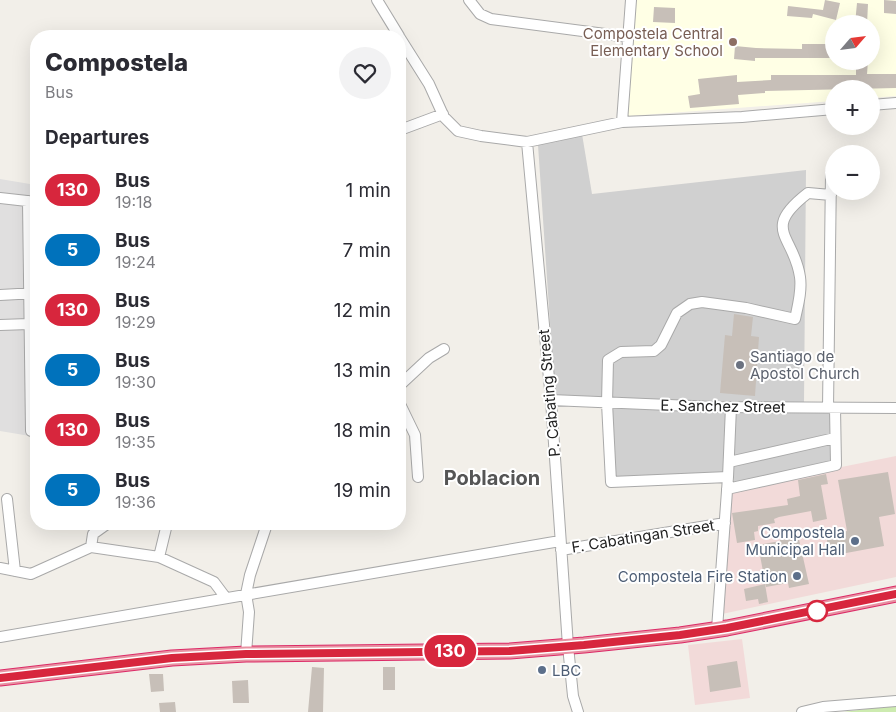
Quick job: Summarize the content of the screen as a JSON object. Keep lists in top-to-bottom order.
{
  "streets": {
    "street": ["P. Cabating Street", "E. Sanchez Street", "F. Cabatingan Street"]
  },
  "crossings": [
    ["P. Cabating Street", "E. Sanchez Street"],
    ["P. Cabating Street", "F. Cabatingan Street"]
  ],
  "districts": ["Poblacion"],
  "places": [
    "Compostela Central Elementary School",
    "Santiago de Apostol Church",
    "Compostela Municipal Hall",
    "Compostela Fire Station",
    "LBC"
  ],
  "lines": ["bus line 130"],
  "north": "top right",
  "page": {
    "on_map": "130",
    "map_buttons": ["+", "−"],
    "heading": [
      ["Compostela", "Bus"],
      "Departures"
    ],
    "list": [
      {
        "mark": "130",
        "name": "Bus",
        "note": "19:18",
        "value": "1 min"
      },
      {
        "mark": "5",
        "name": "Bus",
        "note": "19:24",
        "value": "7 min"
      },
      {
        "mark": "130",
        "name": "Bus",
        "note": "19:29",
        "value": "12 min"
      },
      {
        "mark": "5",
        "name": "Bus",
        "note": "19:30",
        "value": "13 min"
      },
      {
        "mark": "130",
        "name": "Bus",
        "note": "19:35",
        "value": "18 min"
      },
      {
        "mark": "5",
        "name": "Bus",
        "note": "19:36",
        "value": "19 min"
      }
    ]
  }
}
